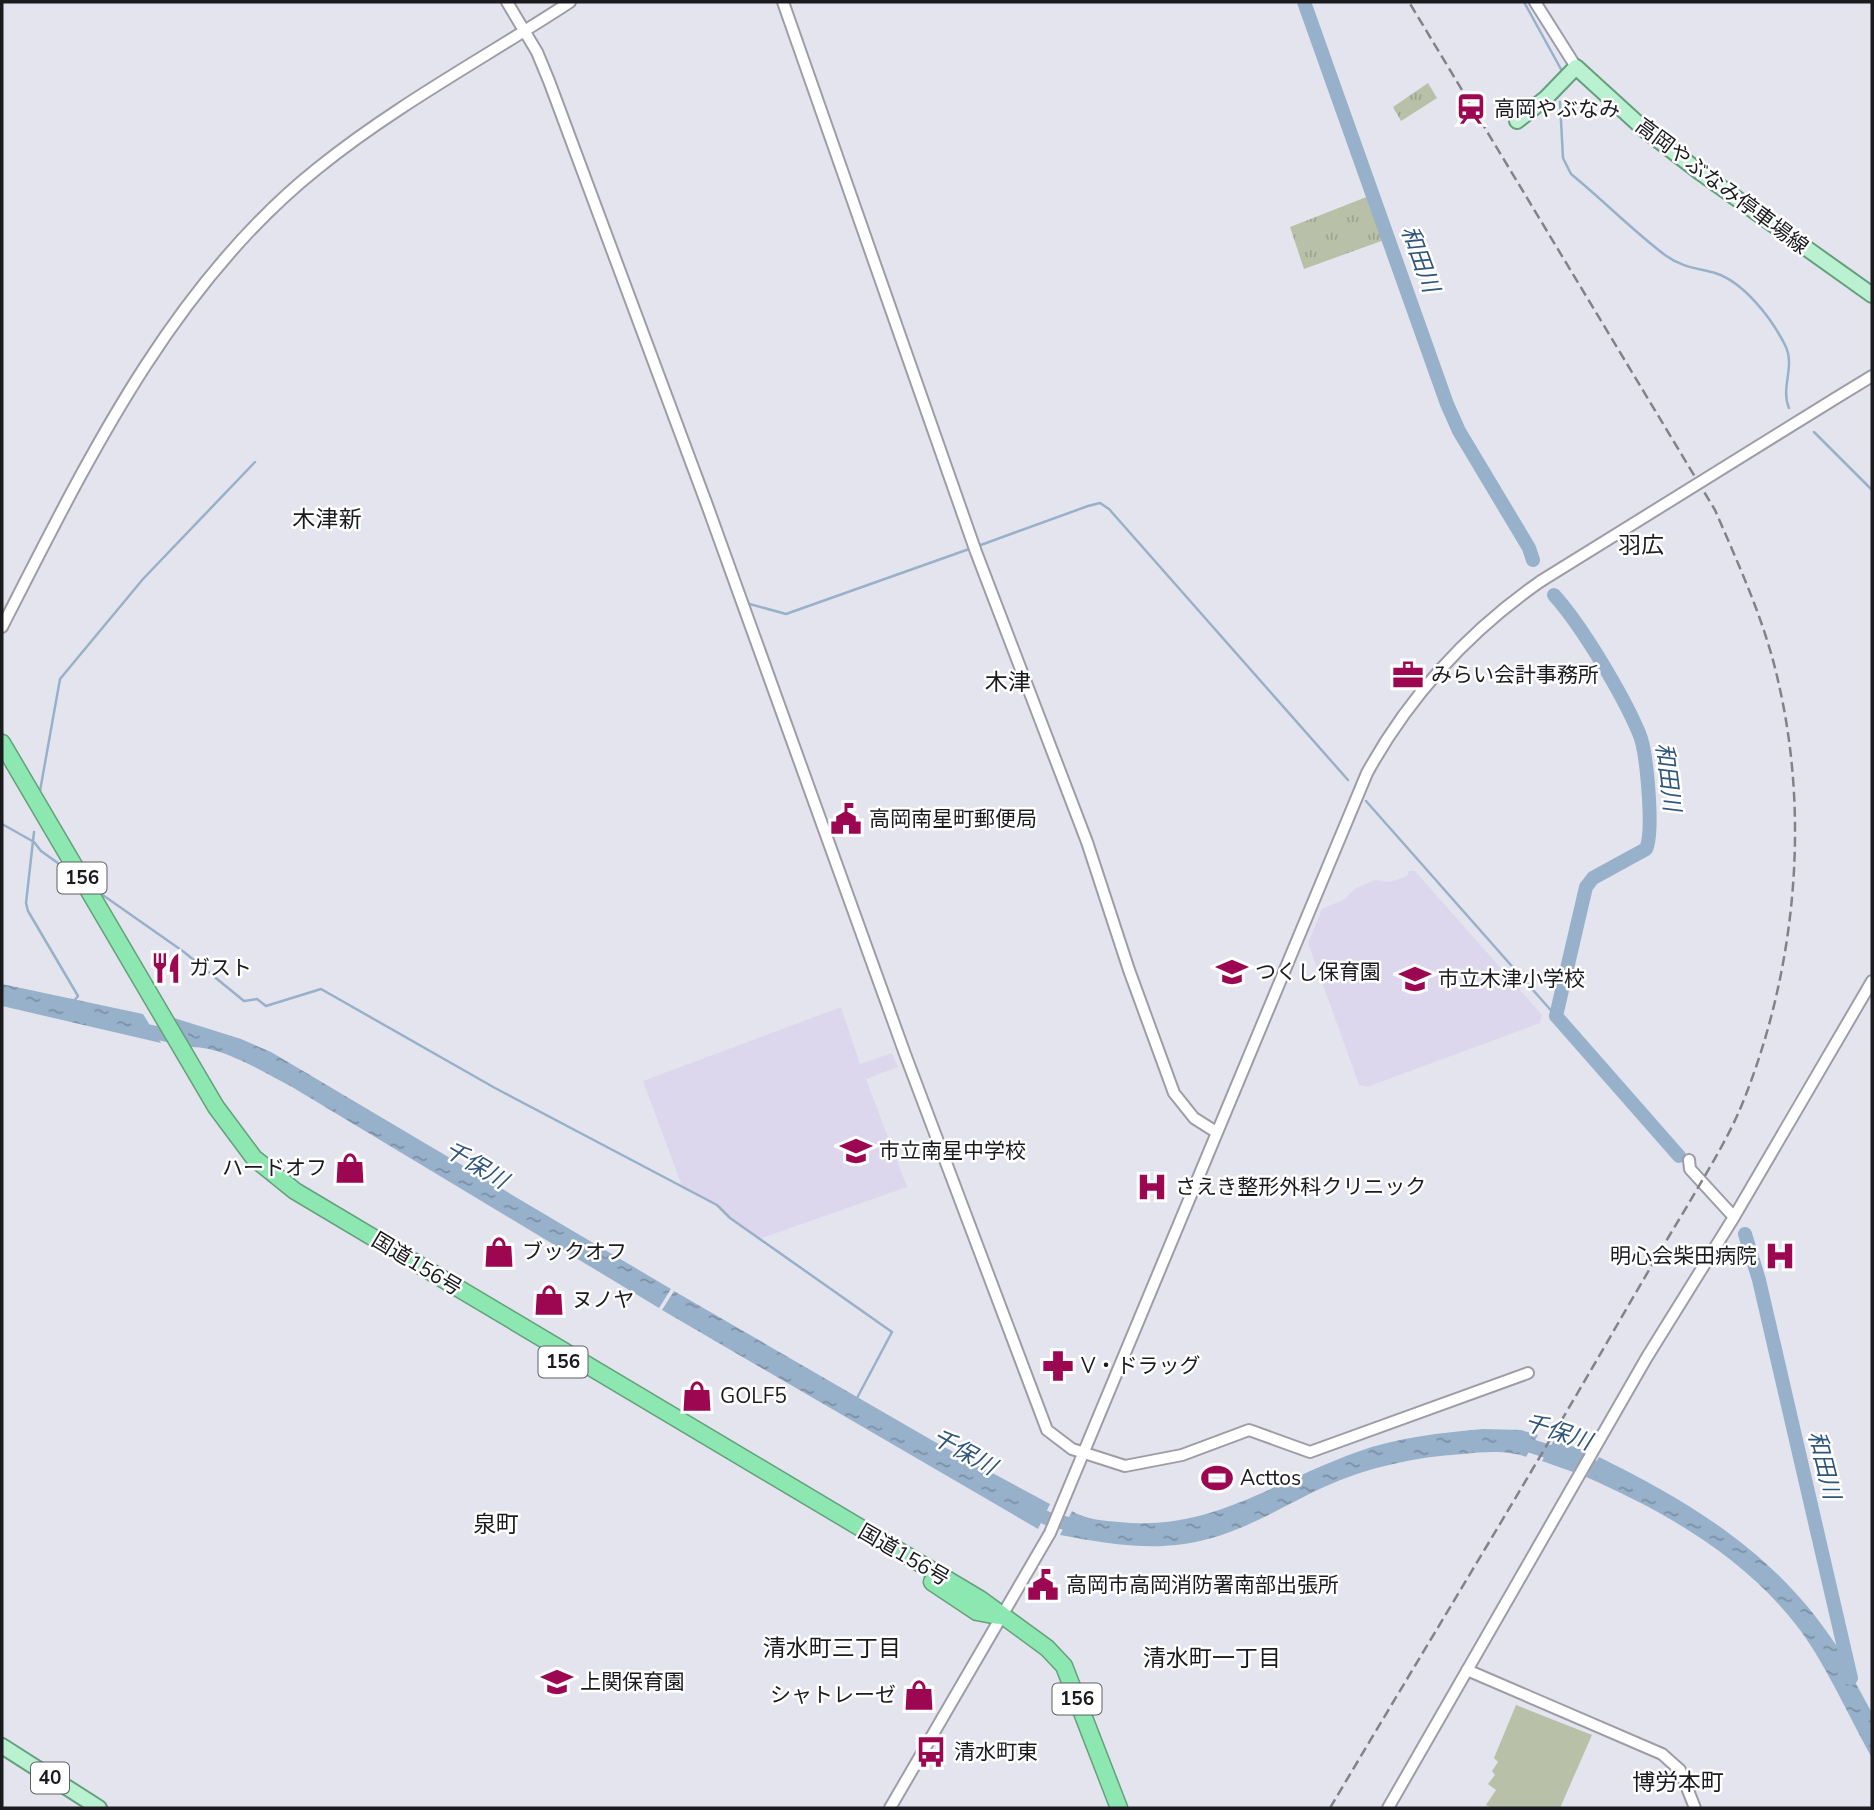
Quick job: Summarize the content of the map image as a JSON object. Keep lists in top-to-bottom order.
{
  "streets": {
    "highway": ["156", "国道156号"],
    "main road": ["高岡やぶなみ停車場線", "40"]
  },
  "districts": [
    "木津新",
    "羽広",
    "木津",
    "泉町",
    "清水町三丁目",
    "清水町一丁目",
    "博労本町"
  ],
  "water": ["和田川", "千保川"],
  "places": {
    "station": ["高岡やぶなみ"],
    "office": ["みらい会計事務所"],
    "public building": ["高岡南星町郵便局", "高岡市高岡消防署南部出張所"],
    "restaurant": ["ガスト"],
    "school or university": [
      "つくし保育園",
      "市立木津小学校",
      "市立南星中学校",
      "上関保育園"
    ],
    "shop": [
      "ハードオフ",
      "ブックオフ",
      "ヌノヤ",
      "GOLF5",
      "シャトレーゼ"
    ],
    "hospital": ["さえき整形外科クリニック", "明心会柴田病院"],
    "pharmacy": ["V・ドラッグ"],
    "sports": ["Acttos"],
    "bus stop": ["清水町東"]
  }
}
